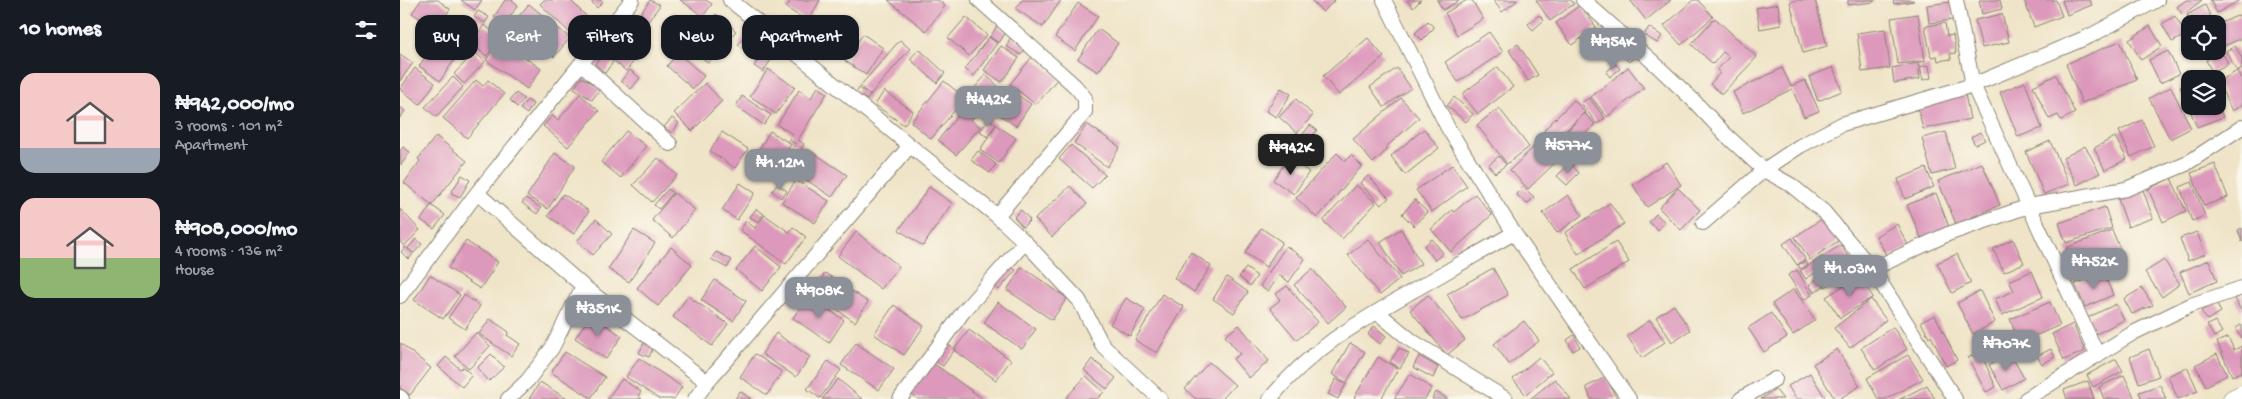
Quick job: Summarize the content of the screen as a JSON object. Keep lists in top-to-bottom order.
{
  "page": {
    "heading": "10 homes",
    "chip": [
      "Buy",
      "Rent",
      "Filters",
      "New",
      "Apartment"
    ],
    "price": [
      "₦954K",
      "₦442K",
      "₦577K",
      "₦942K",
      "₦1.12M",
      "₦752K",
      "₦1.03M",
      "₦908K",
      "₦351K",
      "₦707K"
    ],
    "list": [
      {
        "name": "₦942,000/mo",
        "note": "3 rooms · 101 m² · Apartment"
      },
      {
        "name": "₦908,000/mo",
        "note": "4 rooms · 136 m² · House"
      }
    ]
  }
}
